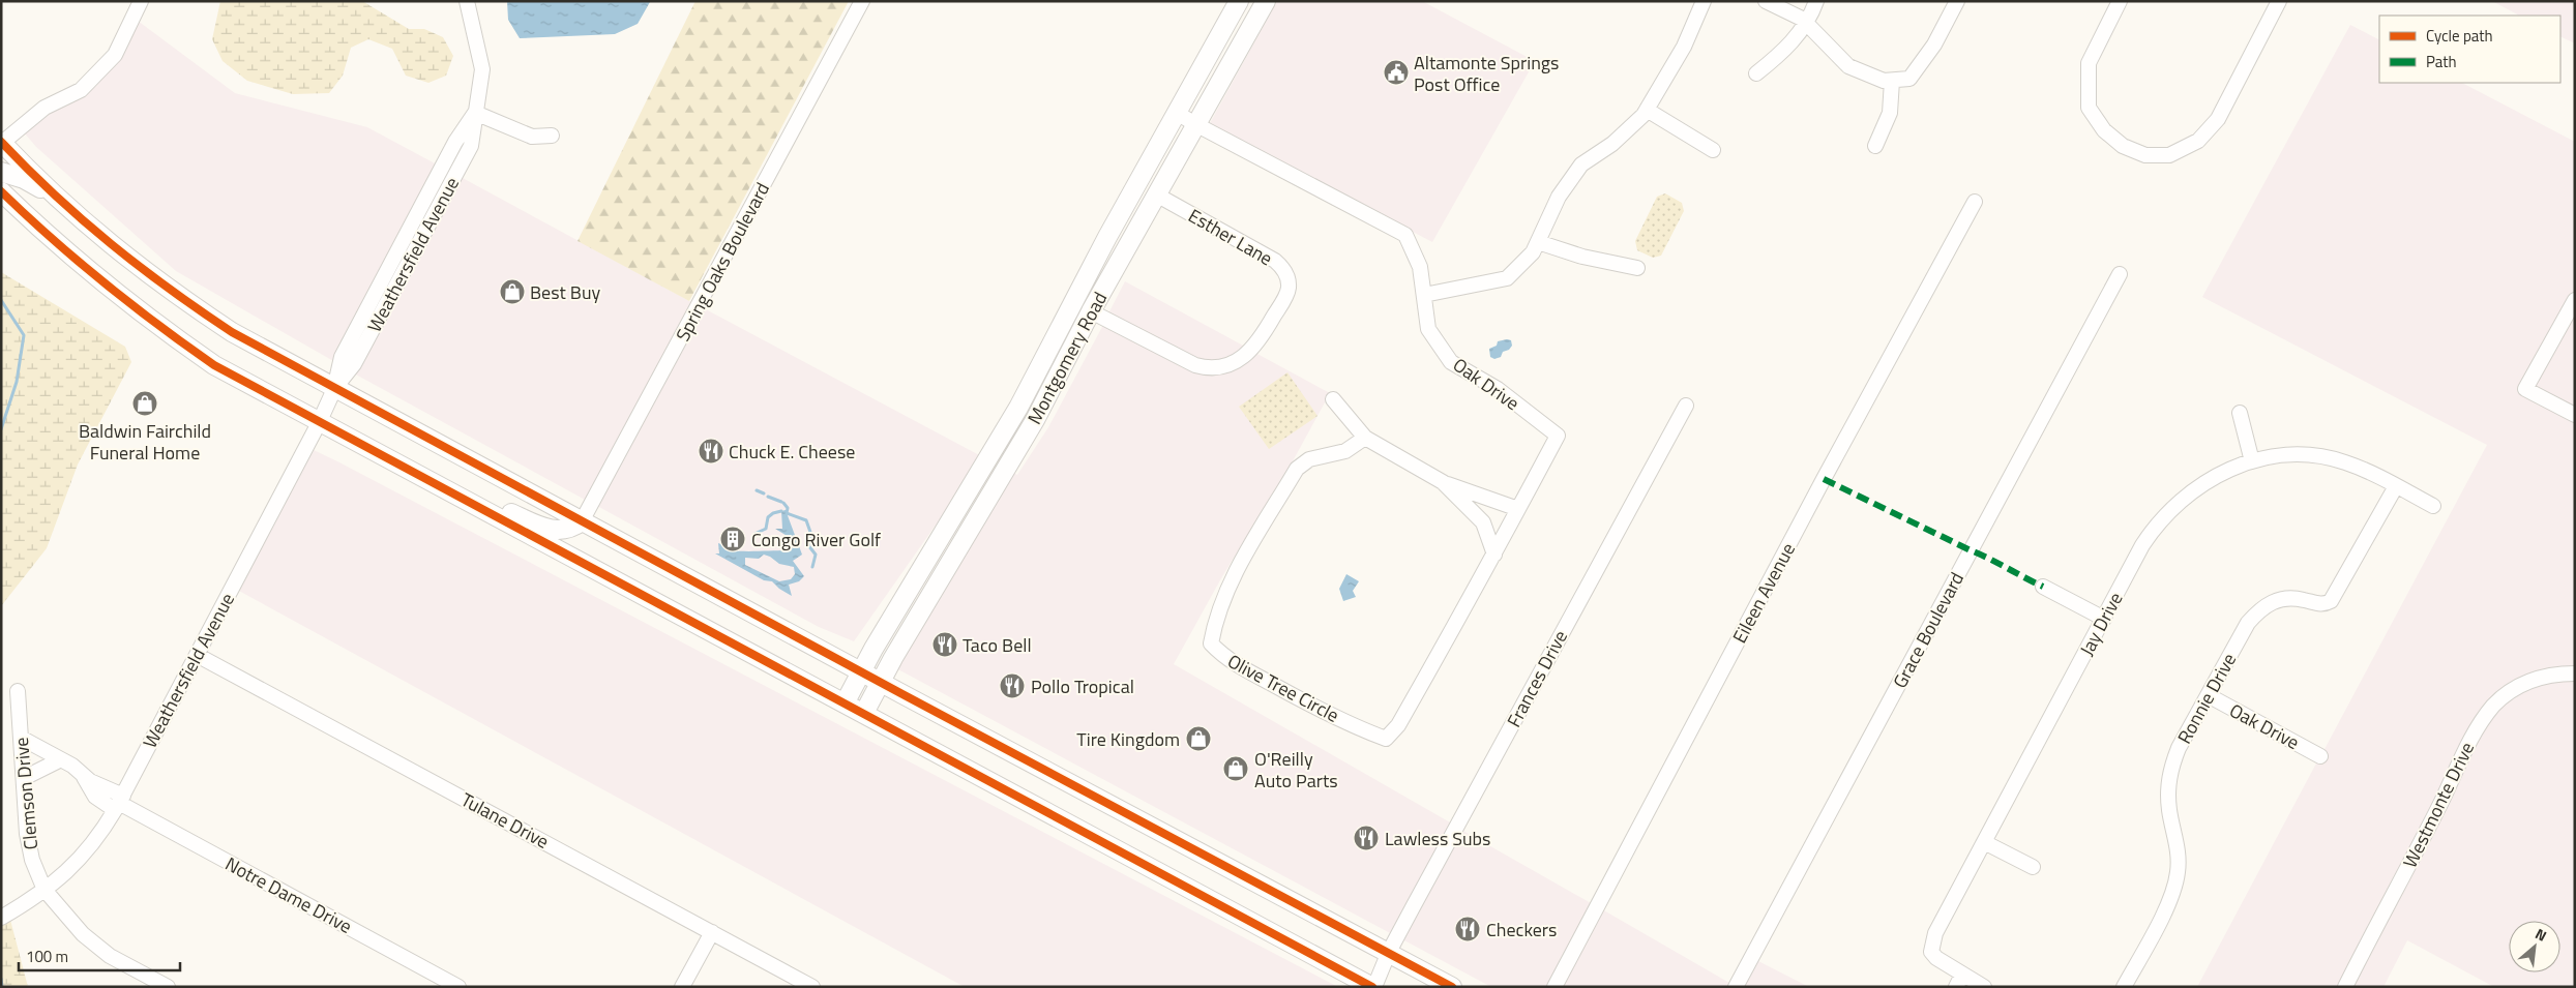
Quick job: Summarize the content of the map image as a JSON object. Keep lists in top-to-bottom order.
{
  "streets": {
    "main road": ["Montgomery Road"],
    "street": [
      "Esther Lane",
      "Weathersfield Avenue",
      "Spring Oaks Boulevard",
      "Oak Drive",
      "Eileen Avenue",
      "Jay Drive",
      "Grace Boulevard",
      "Frances Drive",
      "Olive Tree Circle",
      "Ronnie Drive",
      "Clemson Drive",
      "Westmonte Drive",
      "Tulane Drive",
      "Notre Dame Drive"
    ]
  },
  "crossings": [
    ["Esther Lane", "Montgomery Road"],
    ["Weathersfield Avenue", "Clemson Drive"],
    ["Weathersfield Avenue", "Tulane Drive"],
    ["Weathersfield Avenue", "Notre Dame Drive"],
    ["Montgomery Road", "Oak Drive"],
    ["Oak Drive", "Olive Tree Circle"],
    ["Oak Drive", "Ronnie Drive"],
    ["Jay Drive", "Ronnie Drive"],
    ["Clemson Drive", "Notre Dame Drive"]
  ],
  "places": {
    "public building": ["Altamonte Springs Post Office"],
    "shop": [
      "Best Buy",
      "Baldwin Fairchild Funeral Home",
      "Tire Kingdom",
      "O'Reilly Auto Parts"
    ],
    "restaurant": [
      "Chuck E. Cheese",
      "Taco Bell",
      "Pollo Tropical",
      "Lawless Subs",
      "Checkers"
    ],
    "building": ["Congo River Golf"]
  },
  "legend": ["Cycle path", "Path"],
  "scale_bar": "100 m",
  "north": "top right"
}
